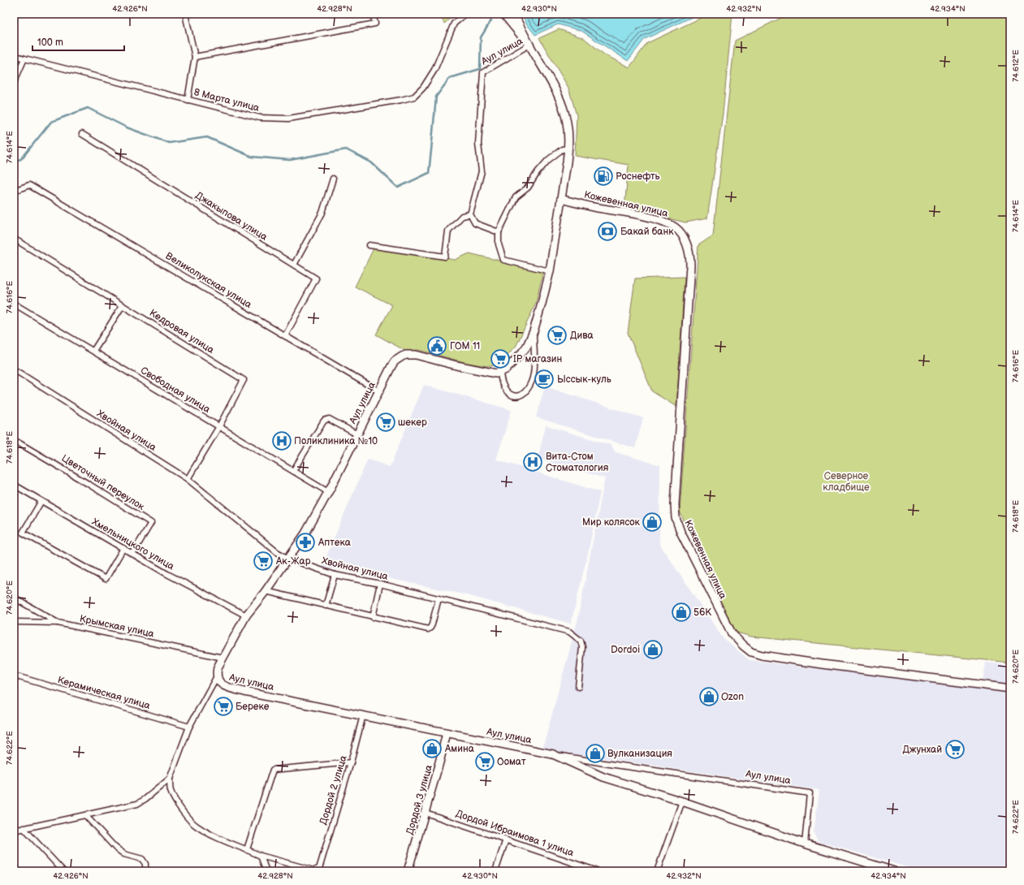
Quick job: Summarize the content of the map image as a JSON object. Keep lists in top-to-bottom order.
{
  "streets": {
    "main road": ["Аул улица", "Кожевенная улица", "Дордой 3 улица"],
    "street": [
      "8 Марта улица",
      "Джакыпова улица",
      "Великолукская улица",
      "Кедровая улица",
      "Свободная улица",
      "Хвойная улица",
      "Цветочный переулок",
      "Хмельницкого улица",
      "Крымская улица",
      "Керамическая улица",
      "Дордой 2 улица",
      "Дордой Ибраимова 1 улица"
    ]
  },
  "crossings": [
    ["Аул улица", "Кожевенная улица"],
    ["Аул улица", "Великолукская улица"],
    ["Аул улица", "Свободная улица"],
    ["Аул улица", "Хвойная улица"],
    ["Аул улица", "Хмельницкого улица"],
    ["Аул улица", "Крымская улица"],
    ["Аул улица", "Дордой 2 улица"],
    ["Аул улица", "Дордой 3 улица"],
    ["Джакыпова улица", "Великолукская улица"],
    ["Кедровая улица", "Свободная улица"],
    ["Кедровая улица", "Хвойная улица"],
    ["Цветочный переулок", "Хмельницкого улица"],
    ["Дордой 3 улица", "Дордой Ибраимова 1 улица"]
  ],
  "parks": ["Северное кладбище"],
  "places": {
    "fuel station": ["Роснефть"],
    "bank": ["Бакай банк"],
    "supermarket": [
      "Дива",
      "IP магазин",
      "шекер",
      "Ак-Жар",
      "Береке",
      "Джунхай",
      "Оомат"
    ],
    "public building": ["ГОМ 11"],
    "cafe": ["Ыссык-куль"],
    "hospital": ["Поликлиника №10", "Вита-Стом Стоматология"],
    "shop": [
      "Мир колясок",
      "56К",
      "Dordoi",
      "Ozon",
      "Амина",
      "Вулканизация"
    ],
    "pharmacy": ["Аптека"]
  },
  "scale_bar": "100 m",
  "coordinates": [
    "42.926°N",
    "42.928°N",
    "42.930°N",
    "42.932°N",
    "42.934°N",
    "74.612°E",
    "74.614°E",
    "74.616°E",
    "74.618°E",
    "74.620°E",
    "74.622°E"
  ]
}
